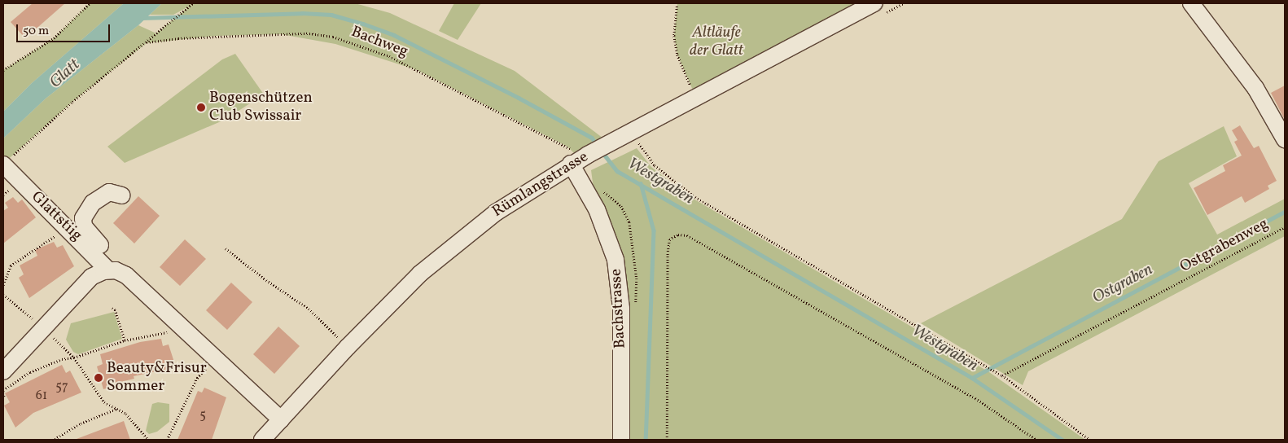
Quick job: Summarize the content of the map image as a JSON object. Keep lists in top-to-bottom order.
{
  "streets": {
    "street": ["Rümlangstrasse", "Glattstiig", "Bachstrasse"],
    "path": ["Bachweg", "Ostgrabenweg"]
  },
  "crossings": [
    ["Bachweg", "Rümlangstrasse"],
    ["Bachweg", "Bachstrasse"],
    ["Rümlangstrasse", "Glattstiig"],
    ["Rümlangstrasse", "Bachstrasse"]
  ],
  "water": ["Glatt", "Westgraben", "Ostgraben"],
  "parks": ["Altläufe der Glatt"],
  "places": ["Bogenschützen Club Swissair", "Beauty&Frisur Sommer"],
  "house_numbers": ["57", "61", "5"],
  "scale_bar": "50 m"
}
